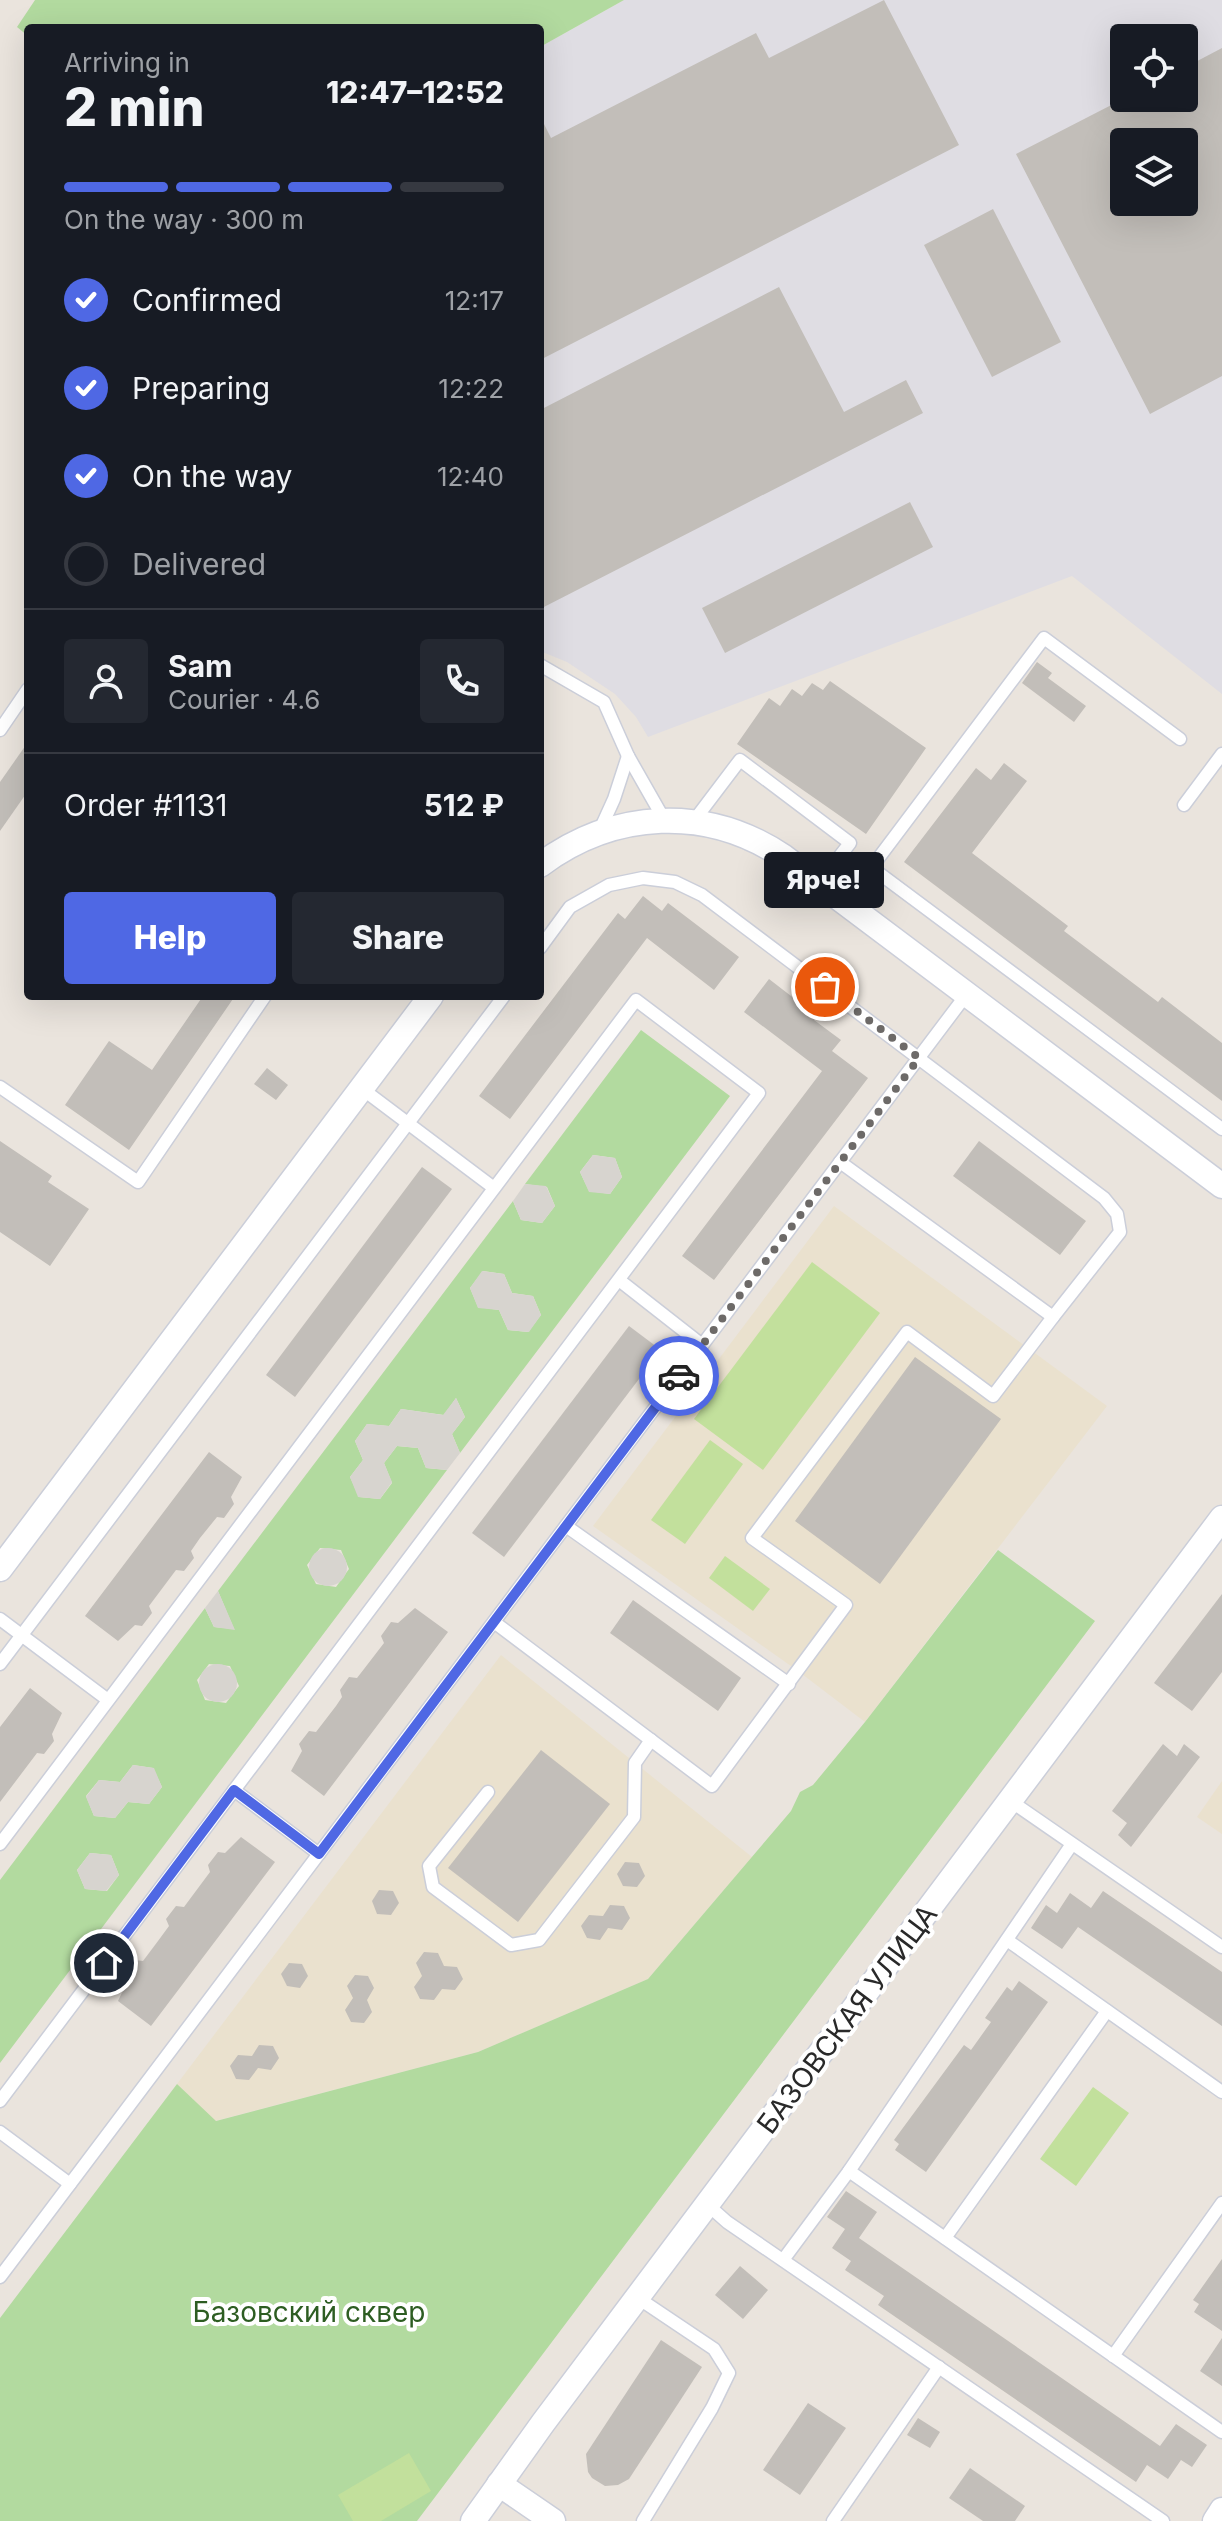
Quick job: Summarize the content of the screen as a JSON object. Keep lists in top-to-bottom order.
{
  "streets": {
    "street": ["БАЗОВСКАЯ УЛИЦА"]
  },
  "parks": ["Базовский сквер"],
  "places": ["Ярче!"],
  "page": {
    "heading": ["2 min", "Arriving in", "12:47–12:52"],
    "panel": [
      "Sam",
      "Courier · 4.6",
      "Order #1131",
      "512 ₽"
    ],
    "bar": "On the way · 300 m",
    "list": [
      ["Confirmed", "12:17"],
      ["Preparing", "12:22"],
      ["On the way", "12:40"],
      "Delivered"
    ],
    "bubble": "Ярче!",
    "buttons": ["Help", "Share"]
  }
}
